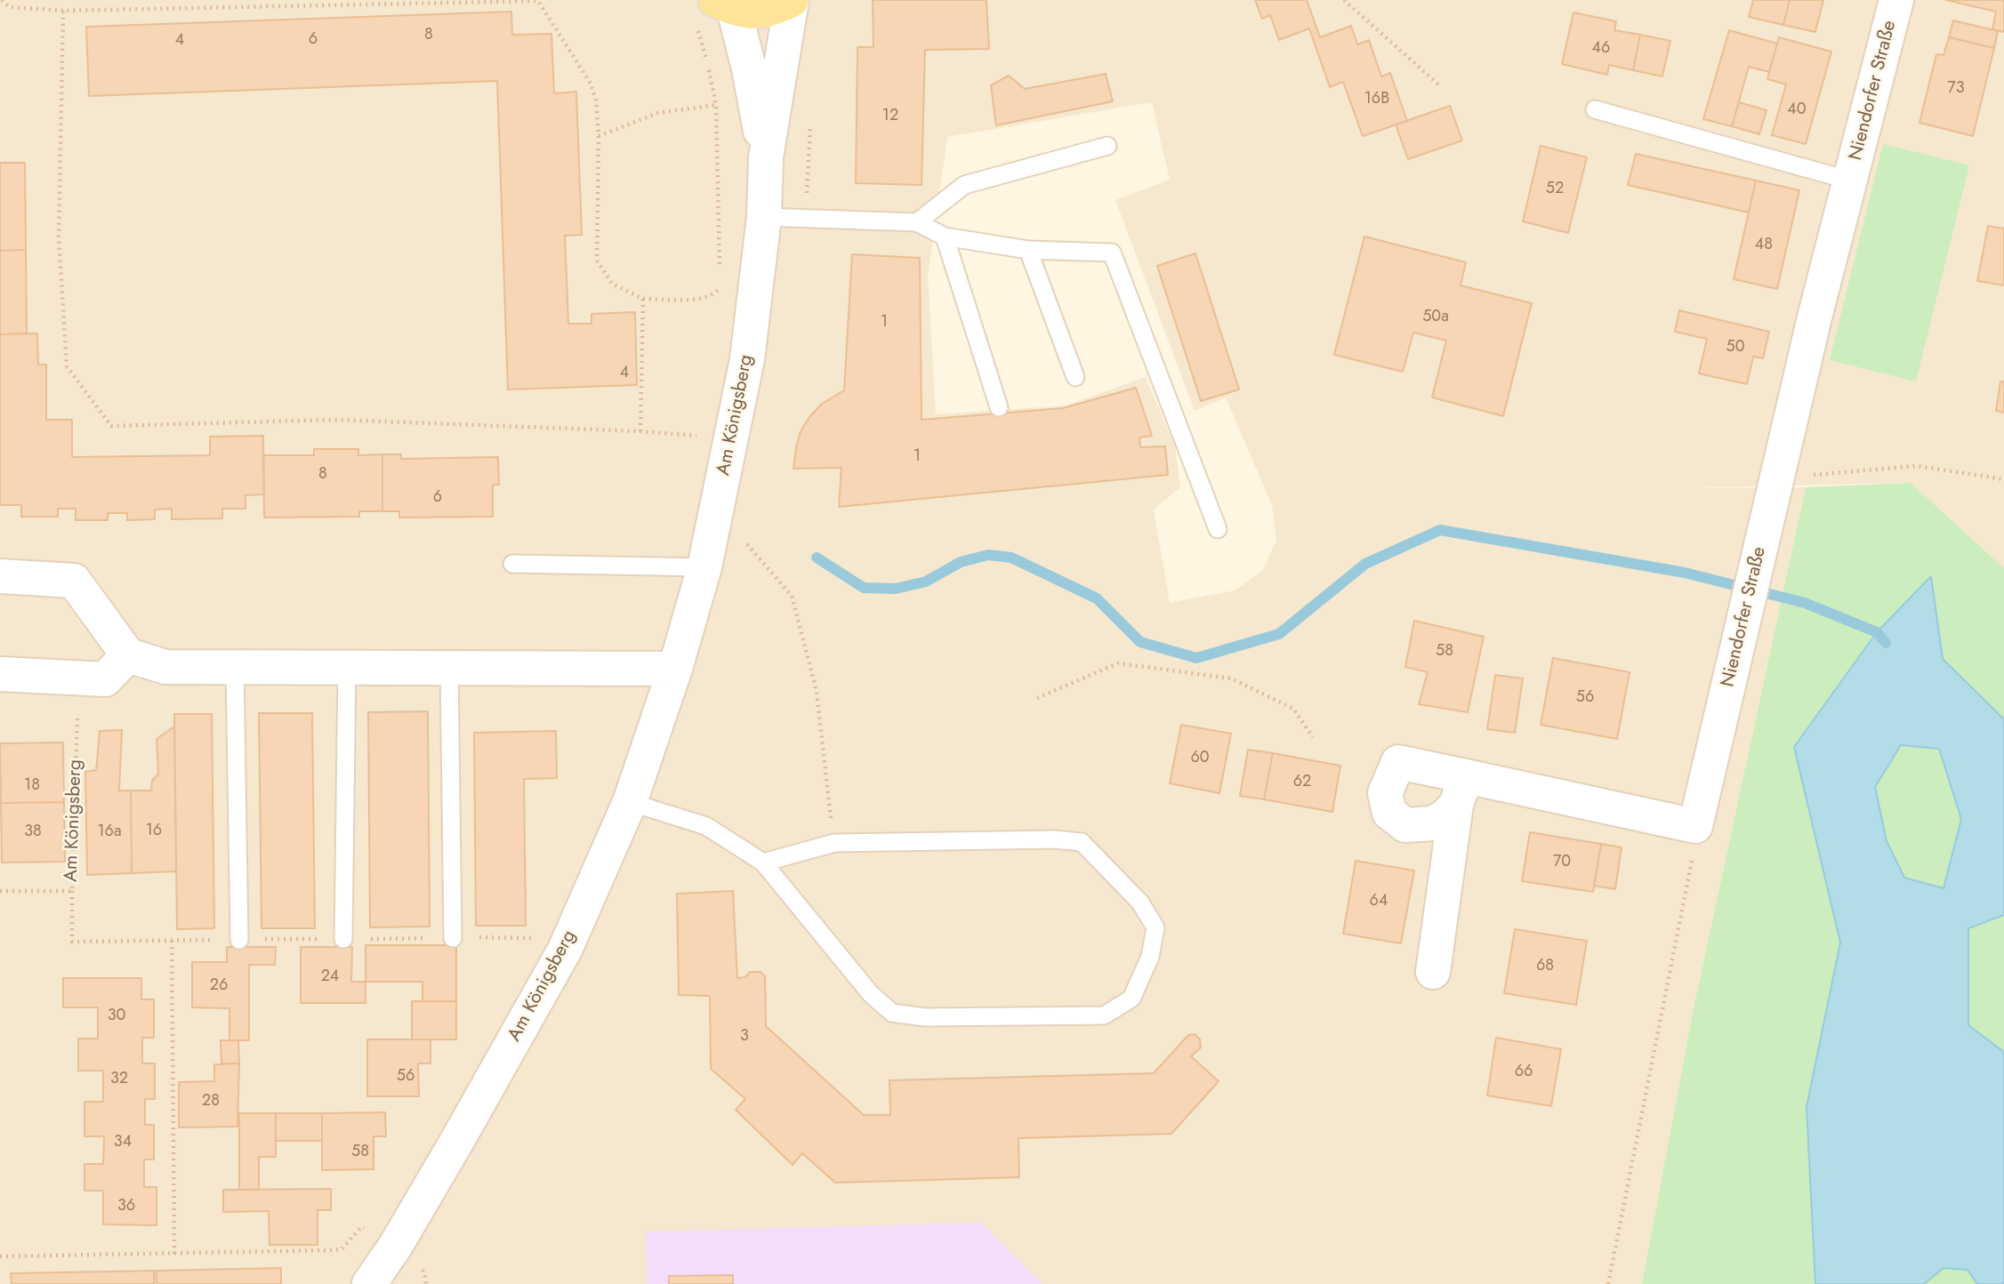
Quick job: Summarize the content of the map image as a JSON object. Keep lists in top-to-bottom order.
{
  "streets": {
    "street": ["Niendorfer Straße", "Am Königsberg"]
  },
  "house_numbers": [
    "8",
    "6",
    "4",
    "46",
    "73",
    "16B",
    "40",
    "12",
    "52",
    "48",
    "50a",
    "1",
    "50",
    "4",
    "1",
    "8",
    "6",
    "58",
    "56",
    "60",
    "62",
    "18",
    "16",
    "38",
    "16a",
    "70",
    "64",
    "68",
    "24",
    "26",
    "30",
    "3",
    "66",
    "56",
    "32",
    "28",
    "34",
    "58",
    "36"
  ]
}
